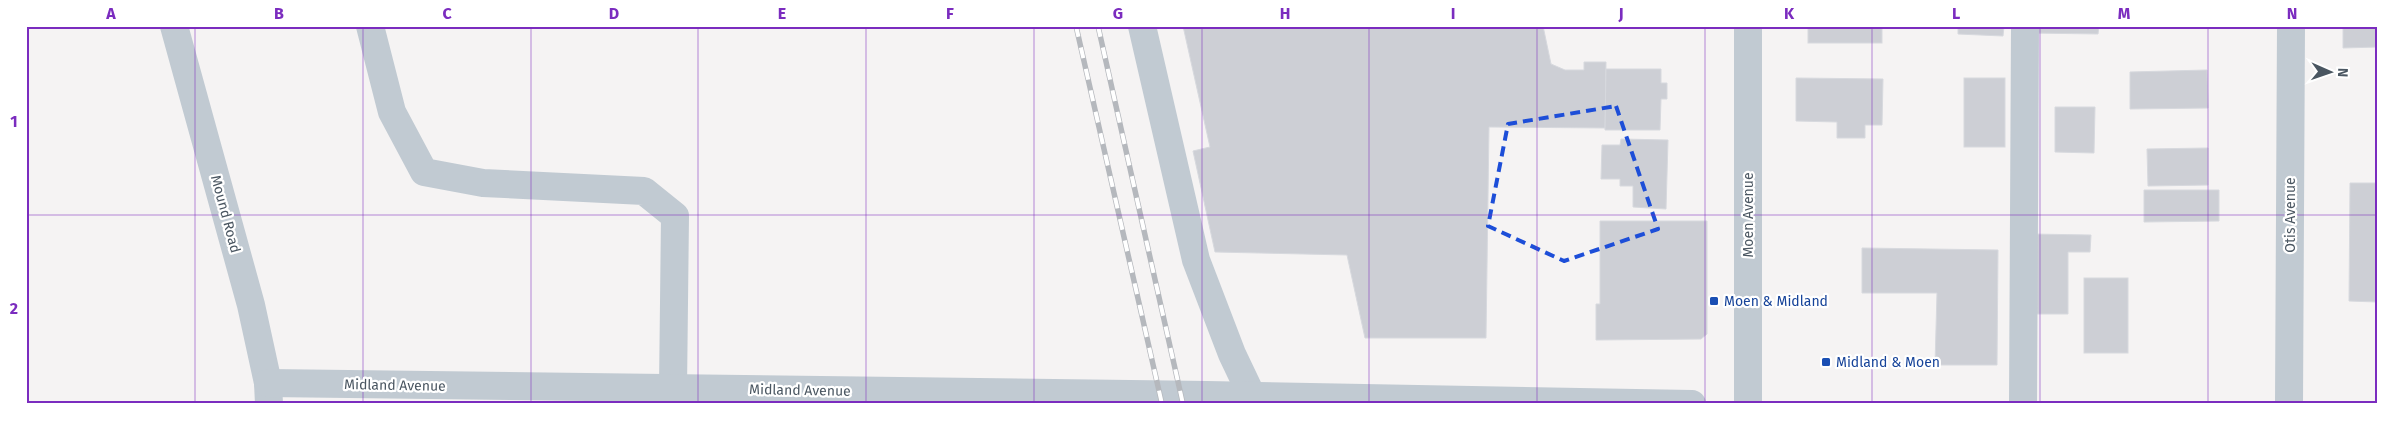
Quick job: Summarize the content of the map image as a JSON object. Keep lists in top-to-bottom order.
{
  "streets": {
    "street": [
      "Mound Road",
      "Moen Avenue",
      "Otis Avenue",
      "Midland Avenue"
    ]
  },
  "crossings": [
    ["Mound Road", "Midland Avenue"]
  ],
  "places": {
    "transit": ["Moen & Midland", "Midland & Moen"]
  },
  "north": "right",
  "grid": {
    "columns": [
      "A",
      "B",
      "C",
      "D",
      "E",
      "F",
      "G",
      "H",
      "I",
      "J",
      "K",
      "L",
      "M",
      "N"
    ],
    "rows": ["1", "2"]
  }
}
